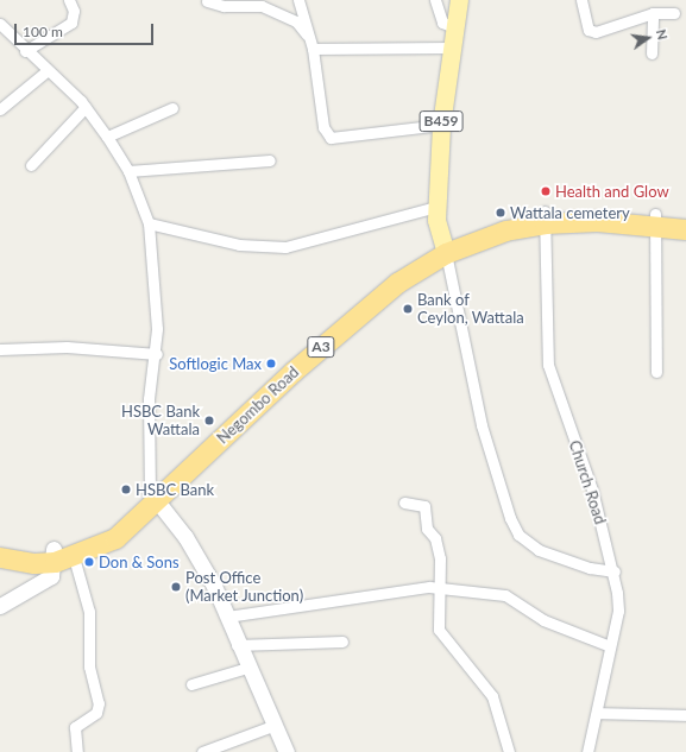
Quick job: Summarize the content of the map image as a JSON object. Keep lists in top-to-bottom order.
{
  "streets": {
    "highway": ["A3", "Negombo Road"],
    "main road": ["B459"],
    "street": ["Church Road"]
  },
  "crossings": [
    ["B459", "Negombo Road"],
    ["Negombo Road", "Church Road"]
  ],
  "places": [
    "Health and Glow",
    "Wattala cemetery",
    "Bank of Ceylon, Wattala",
    "Softlogic Max",
    "HSBC Bank Wattala",
    "HSBC Bank",
    "Don & Sons",
    "Post Office (Market Junction)"
  ],
  "scale_bar": "100 m",
  "north": "right"
}
